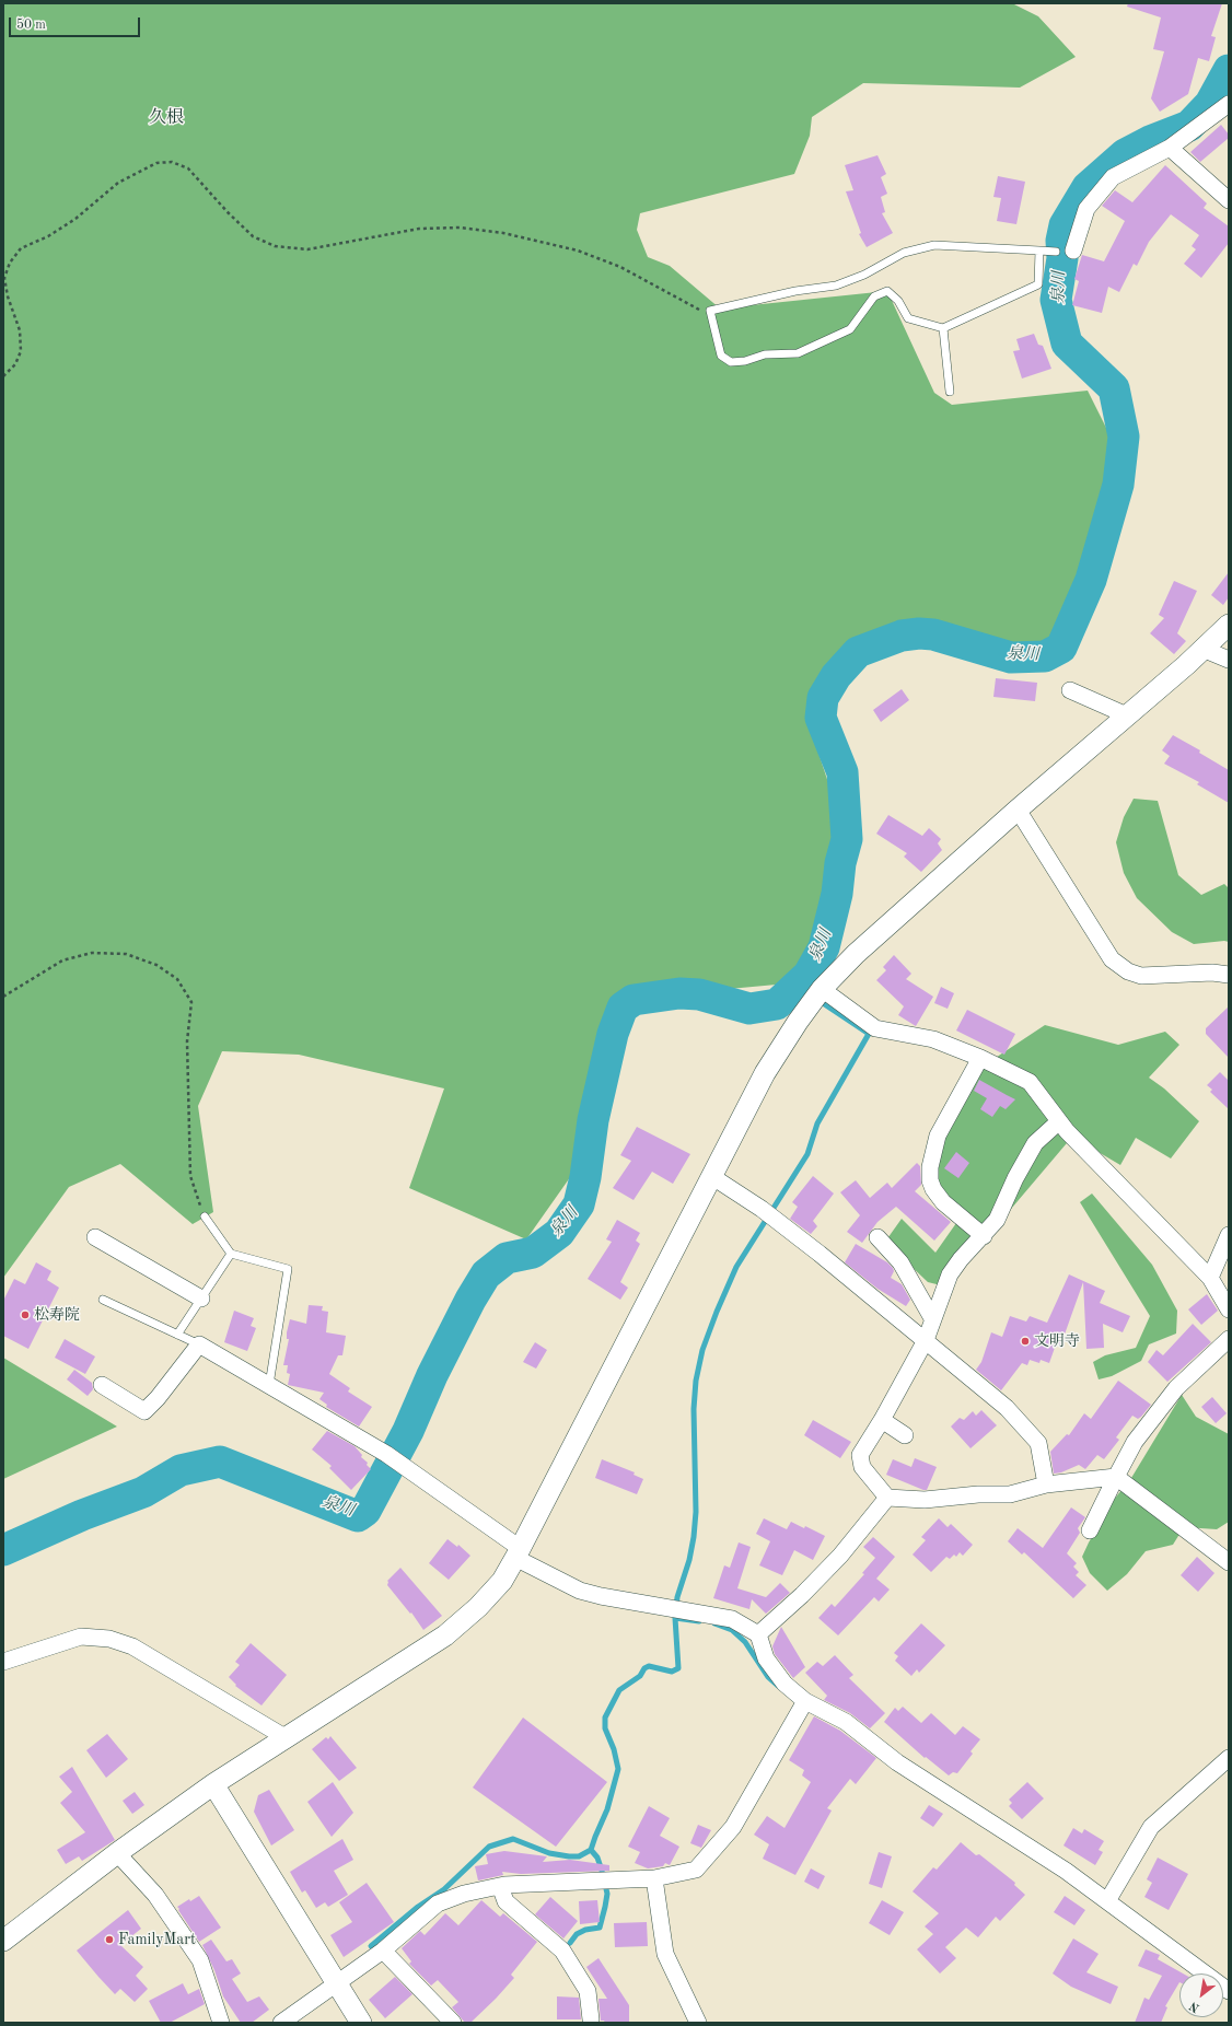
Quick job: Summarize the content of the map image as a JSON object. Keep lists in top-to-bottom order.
{
  "districts": ["久根"],
  "water": ["泉川"],
  "places": ["松寿院", "文明寺", "FamilyMart"],
  "scale_bar": "50 m",
  "north": "bottom left"
}
